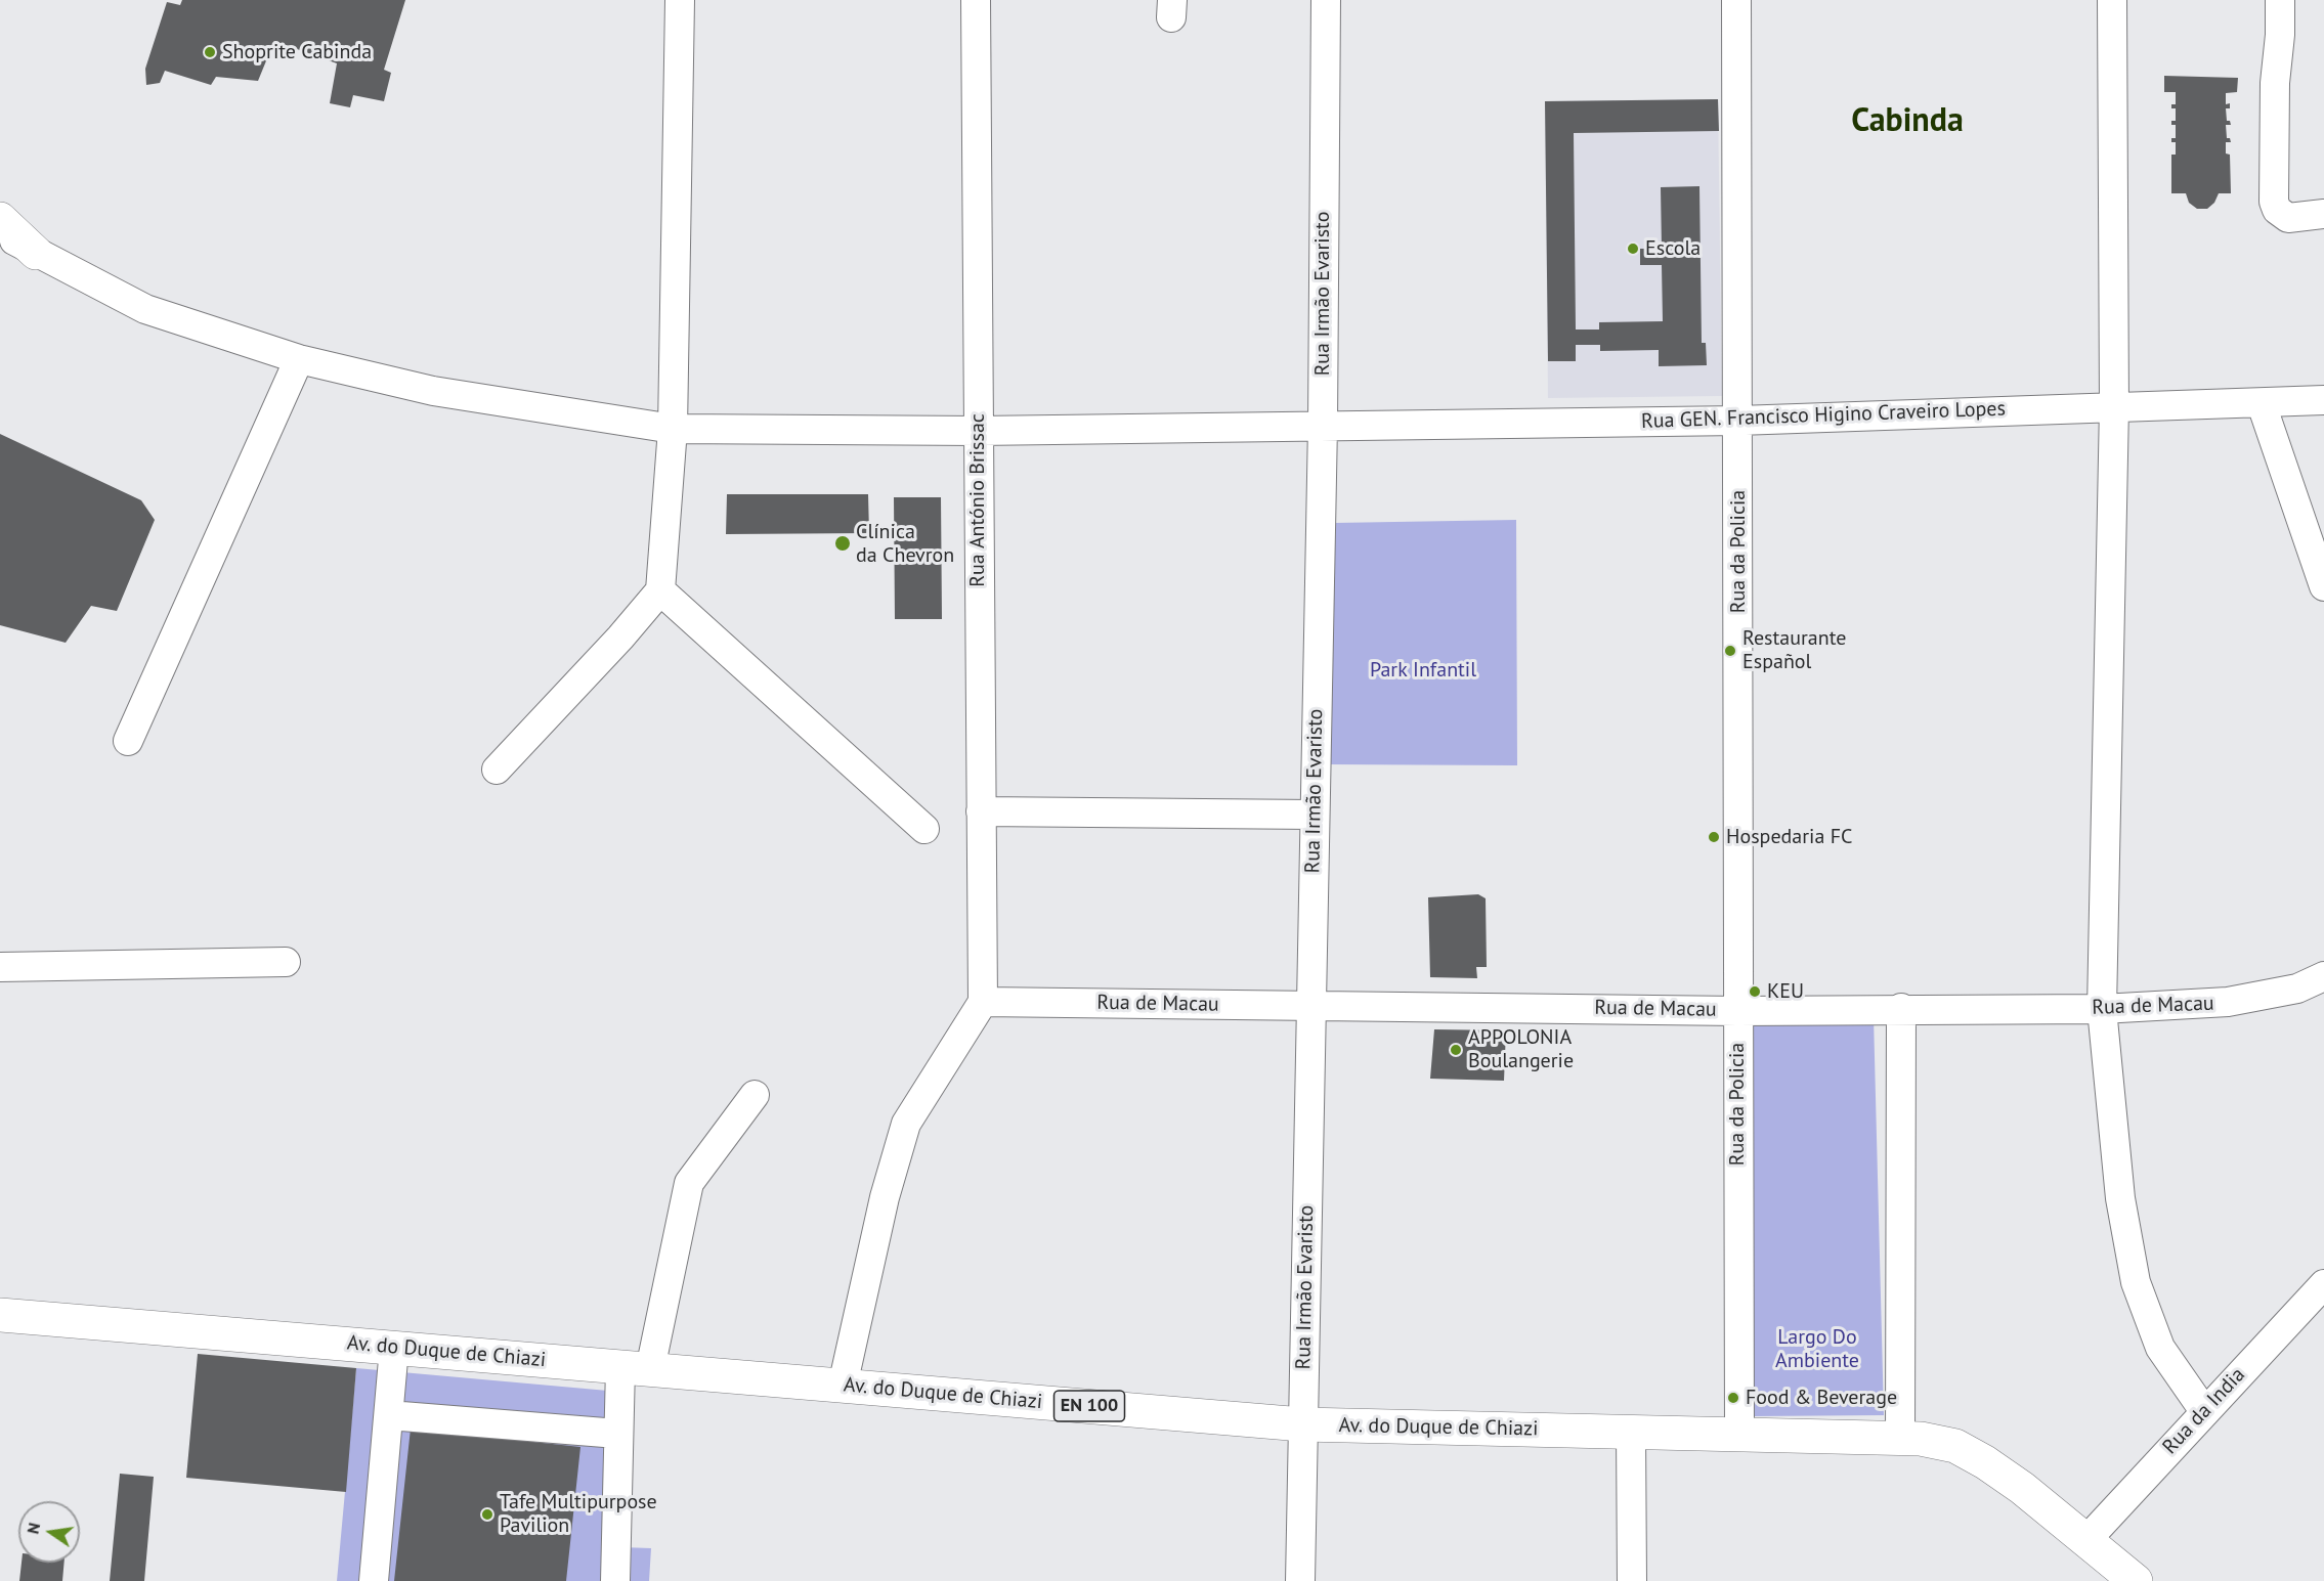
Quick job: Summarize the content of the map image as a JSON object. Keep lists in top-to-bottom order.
{
  "streets": {
    "main road": ["Av. do Duque de Chiazi", "EN 100"],
    "street": [
      "Rua Irmão Evaristo",
      "Rua GEN. Francisco Higino Craveiro Lopes",
      "Rua António Brissac",
      "Rua da Policia",
      "Rua de Macau",
      "Rua da India"
    ]
  },
  "crossings": [
    ["Rua Irmão Evaristo", "Rua GEN. Francisco Higino Craveiro Lopes"],
    ["Rua Irmão Evaristo", "Rua de Macau"],
    ["Rua Irmão Evaristo", "Av. do Duque de Chiazi"],
    ["Rua GEN. Francisco Higino Craveiro Lopes", "Rua António Brissac"],
    ["Rua GEN. Francisco Higino Craveiro Lopes", "Rua da Policia"],
    ["Rua António Brissac", "Rua de Macau"],
    ["Rua da Policia", "Rua de Macau"],
    ["Rua da Policia", "Av. do Duque de Chiazi"],
    ["Av. do Duque de Chiazi", "Rua da India"]
  ],
  "districts": ["Cabinda"],
  "parks": ["Park Infantil", "Largo Do Ambiente"],
  "places": [
    "Shoprite Cabinda",
    "Escola",
    "Clínica da Chevron",
    "Restaurante Español",
    "Hospedaria FC",
    "KEU",
    "APPOLONIA Boulangerie",
    "Food & Beverage",
    "Tafe Multipurpose Pavilion"
  ],
  "north": "left"
}
